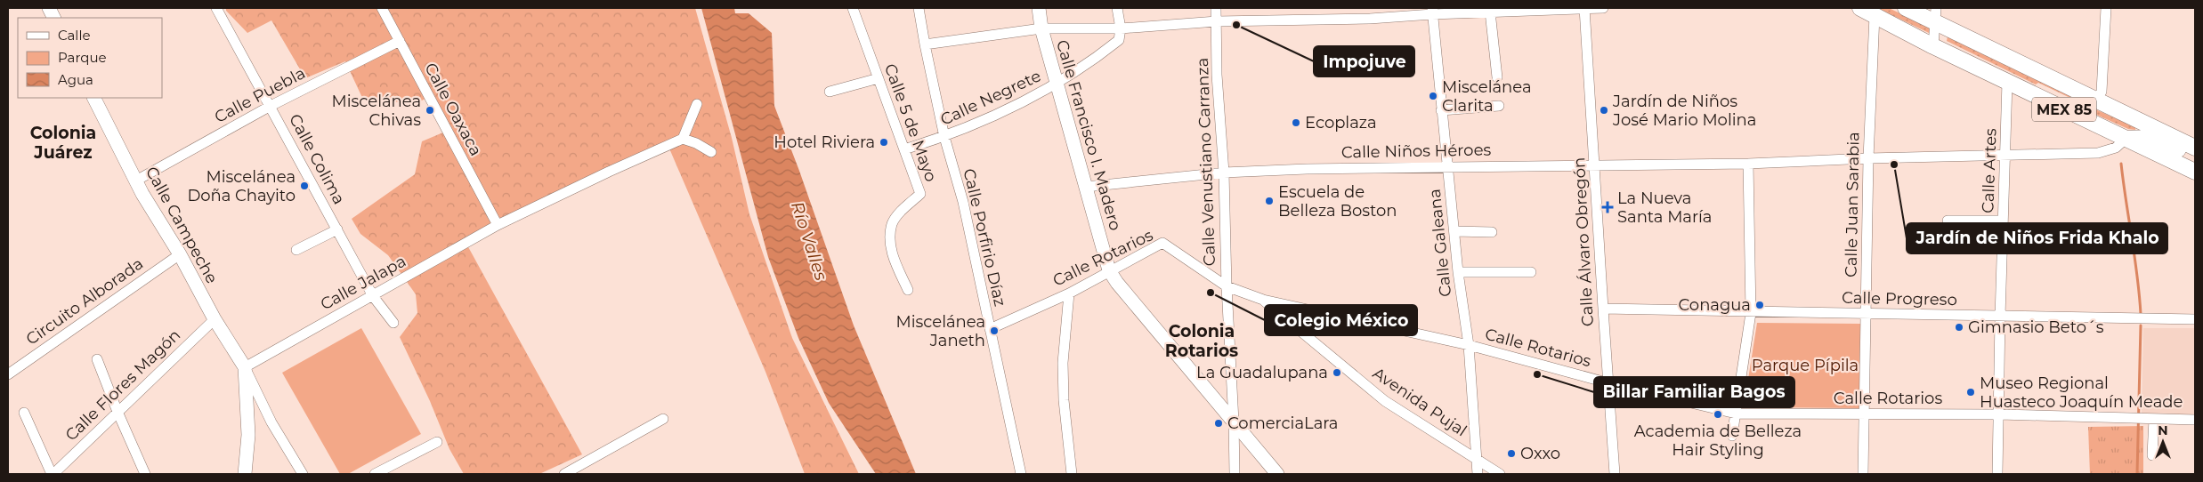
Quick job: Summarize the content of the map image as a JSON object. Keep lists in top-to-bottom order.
{
  "streets": {
    "main road": ["MEX 85"],
    "street": [
      "Calle Puebla",
      "Calle Negrete",
      "Calle Oaxaca",
      "Calle 5 de Mayo",
      "Calle Francisco I. Madero",
      "Calle Niños Héroes",
      "Calle Colima",
      "Calle Venustiano Carranza",
      "Calle Artes",
      "Calle Juan Sarabia",
      "Calle Campeche",
      "Calle Porfirio Díaz",
      "Calle Álvaro Obregón",
      "Calle Galeana",
      "Calle Rotarios",
      "Calle Jalapa",
      "Calle Progreso",
      "Circuito Alborada",
      "Calle Flores Magón",
      "Avenida Pujal"
    ]
  },
  "crossings": [
    ["Calle Puebla", "Calle Oaxaca"],
    ["Calle Puebla", "Calle Colima"],
    ["Calle Puebla", "Calle Campeche"],
    ["Calle Negrete", "Calle 5 de Mayo"],
    ["Calle Negrete", "Calle Francisco I. Madero"],
    ["Calle Negrete", "Calle Porfirio Díaz"],
    ["Calle Oaxaca", "Calle Jalapa"],
    ["MEX 85", "Calle Niños Héroes"],
    ["MEX 85", "Calle Artes"],
    ["MEX 85", "Calle Juan Sarabia"],
    ["Calle Francisco I. Madero", "Calle Niños Héroes"],
    ["Calle Francisco I. Madero", "Calle Venustiano Carranza"],
    ["Calle Francisco I. Madero", "Calle Rotarios"],
    ["Calle Niños Héroes", "Calle Venustiano Carranza"],
    ["Calle Niños Héroes", "Calle Artes"],
    ["Calle Niños Héroes", "Calle Juan Sarabia"],
    ["Calle Niños Héroes", "Calle Álvaro Obregón"],
    ["Calle Niños Héroes", "Calle Galeana"],
    ["Calle Colima", "Calle Jalapa"],
    ["Calle Venustiano Carranza", "Calle Rotarios"],
    ["Calle Artes", "Calle Rotarios"],
    ["Calle Artes", "Calle Progreso"],
    ["Calle Juan Sarabia", "Calle Rotarios"],
    ["Calle Juan Sarabia", "Calle Progreso"],
    ["Calle Campeche", "Calle Jalapa"],
    ["Calle Campeche", "Circuito Alborada"],
    ["Calle Campeche", "Calle Flores Magón"],
    ["Calle Porfirio Díaz", "Calle Rotarios"],
    ["Calle Álvaro Obregón", "Calle Rotarios"],
    ["Calle Álvaro Obregón", "Calle Progreso"],
    ["Calle Galeana", "Calle Rotarios"],
    ["Calle Galeana", "Avenida Pujal"],
    ["Calle Rotarios", "Avenida Pujal"]
  ],
  "districts": ["Colonia Juárez", "Colonia Rotarios"],
  "water": ["Río Valles"],
  "parks": ["Parque Pípila"],
  "places": {
    "other": [
      "Impojuve",
      "Miscelánea Clarita",
      "Miscelánea Chivas",
      "Jardín de Niños José Mario Molina",
      "Ecoplaza",
      "Hotel Riviera",
      "Jardín de Niños Frida Khalo",
      "Miscelánea Doña Chayito",
      "Escuela de Belleza Boston",
      "Colegio México",
      "Conagua",
      "Gimnasio Beto´s",
      "Miscelánea Janeth",
      "La Guadalupana",
      "Billar Familiar Bagos",
      "Museo Regional Huasteco Joaquín Meade",
      "Academia de Belleza Hair Styling",
      "ComerciaLara",
      "Oxxo"
    ],
    "health": ["La Nueva Santa María"]
  },
  "legend": ["Calle", "Parque", "Agua"],
  "north": "top"
}
